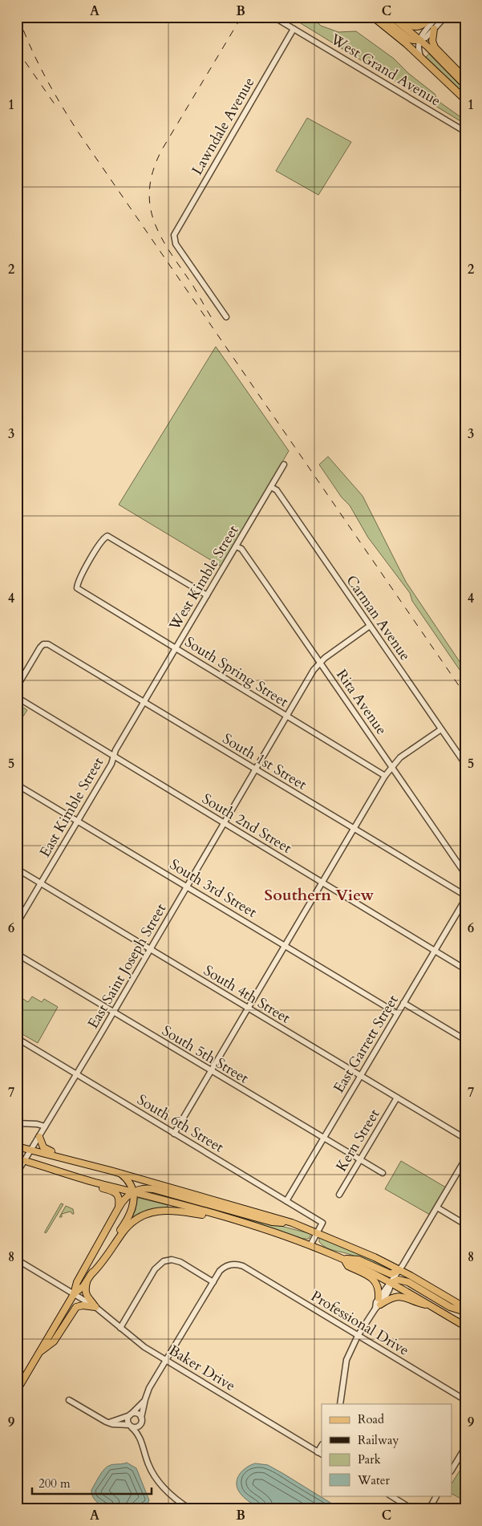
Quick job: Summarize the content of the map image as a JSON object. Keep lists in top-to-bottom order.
{
  "streets": {
    "street": [
      "West Grand Avenue",
      "Lawndale Avenue",
      "West Kimble Street",
      "Carman Avenue",
      "South Spring Street",
      "Rita Avenue",
      "South 1st Street",
      "East Kimble Street",
      "South 2nd Street",
      "South 3rd Street",
      "East Saint Joseph Street",
      "South 4th Street",
      "East Garrett Street",
      "South 5th Street",
      "South 6th Street",
      "Kern Street",
      "Professional Drive",
      "Baker Drive"
    ]
  },
  "crossings": [
    ["West Grand Avenue", "Lawndale Avenue"],
    ["West Kimble Street", "Carman Avenue"],
    ["West Kimble Street", "South Spring Street"],
    ["West Kimble Street", "Rita Avenue"],
    ["West Kimble Street", "South 1st Street"],
    ["West Kimble Street", "East Kimble Street"],
    ["South Spring Street", "East Saint Joseph Street"],
    ["Rita Avenue", "East Saint Joseph Street"],
    ["South 1st Street", "East Kimble Street"],
    ["South 1st Street", "East Saint Joseph Street"],
    ["East Kimble Street", "South 2nd Street"],
    ["East Kimble Street", "South 3rd Street"],
    ["East Kimble Street", "South 4th Street"],
    ["South 2nd Street", "East Saint Joseph Street"],
    ["South 2nd Street", "East Garrett Street"],
    ["South 3rd Street", "East Saint Joseph Street"],
    ["South 3rd Street", "East Garrett Street"],
    ["East Saint Joseph Street", "South 4th Street"],
    ["East Saint Joseph Street", "South 5th Street"],
    ["East Saint Joseph Street", "South 6th Street"],
    ["South 4th Street", "East Garrett Street"],
    ["South 4th Street", "Kern Street"],
    ["East Garrett Street", "South 5th Street"],
    ["East Garrett Street", "South 6th Street"],
    ["South 5th Street", "Kern Street"]
  ],
  "districts": ["Southern View"],
  "legend": [
    "Road",
    "Railway",
    "Park",
    "Water"
  ],
  "scale_bar": "200 m",
  "grid": {
    "columns": ["A", "B", "C"],
    "rows": [
      "1",
      "2",
      "3",
      "4",
      "5",
      "6",
      "7",
      "8",
      "9"
    ]
  }
}
